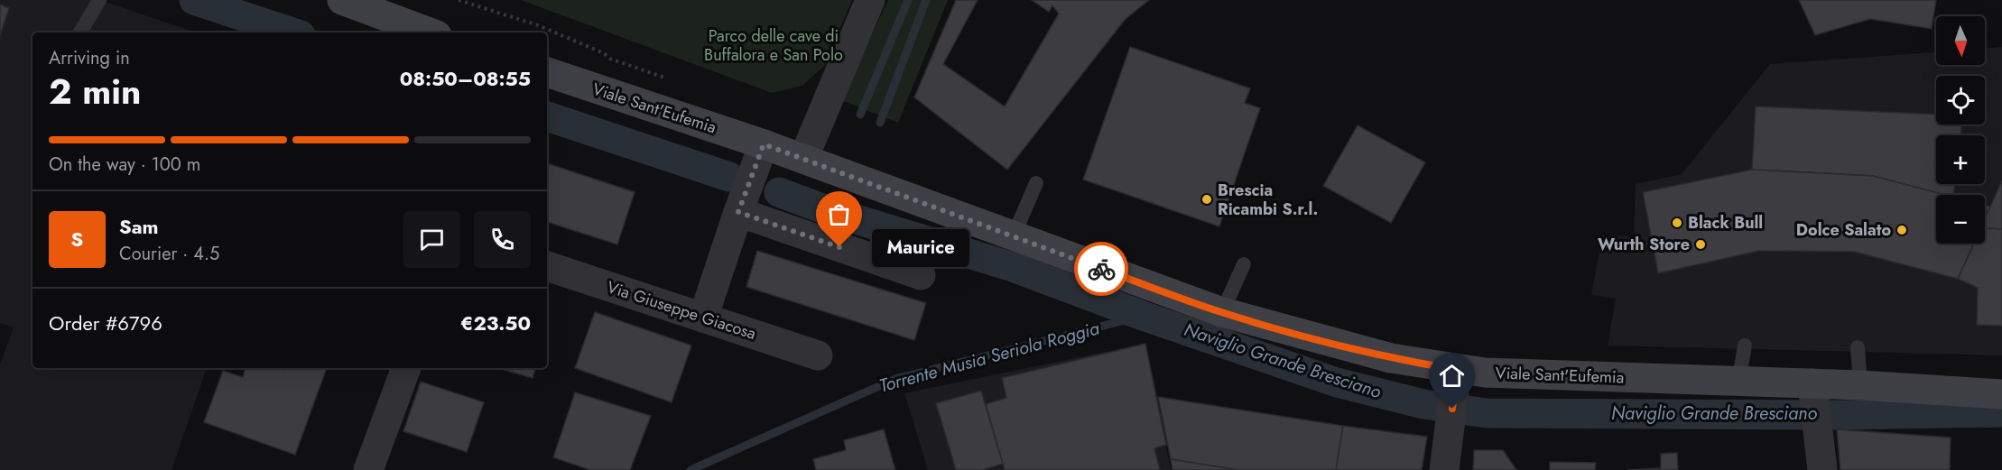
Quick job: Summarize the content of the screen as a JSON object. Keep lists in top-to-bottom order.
{
  "streets": {
    "main road": ["Viale Sant'Eufemia"],
    "street": ["Via Giuseppe Giacosa"]
  },
  "water": ["Torrente Musia Seriola Roggia", "Naviglio Grande Bresciano"],
  "parks": ["Parco delle cave di Buffalora e San Polo"],
  "places": [
    "Brescia Ricambi S.r.l.",
    "Black Bull",
    "Dolce Salato",
    "Wurth Store",
    "Maurice"
  ],
  "north": "bottom",
  "page": {
    "map_buttons": ["+", "−"],
    "heading": ["2 min", "Arriving in", "08:50–08:55"],
    "panel": [
      "Sam",
      "Courier · 4.5",
      "Order #6796",
      "€23.50"
    ],
    "bar": "On the way · 100 m",
    "round": "S",
    "bubble": "Maurice"
  }
}
